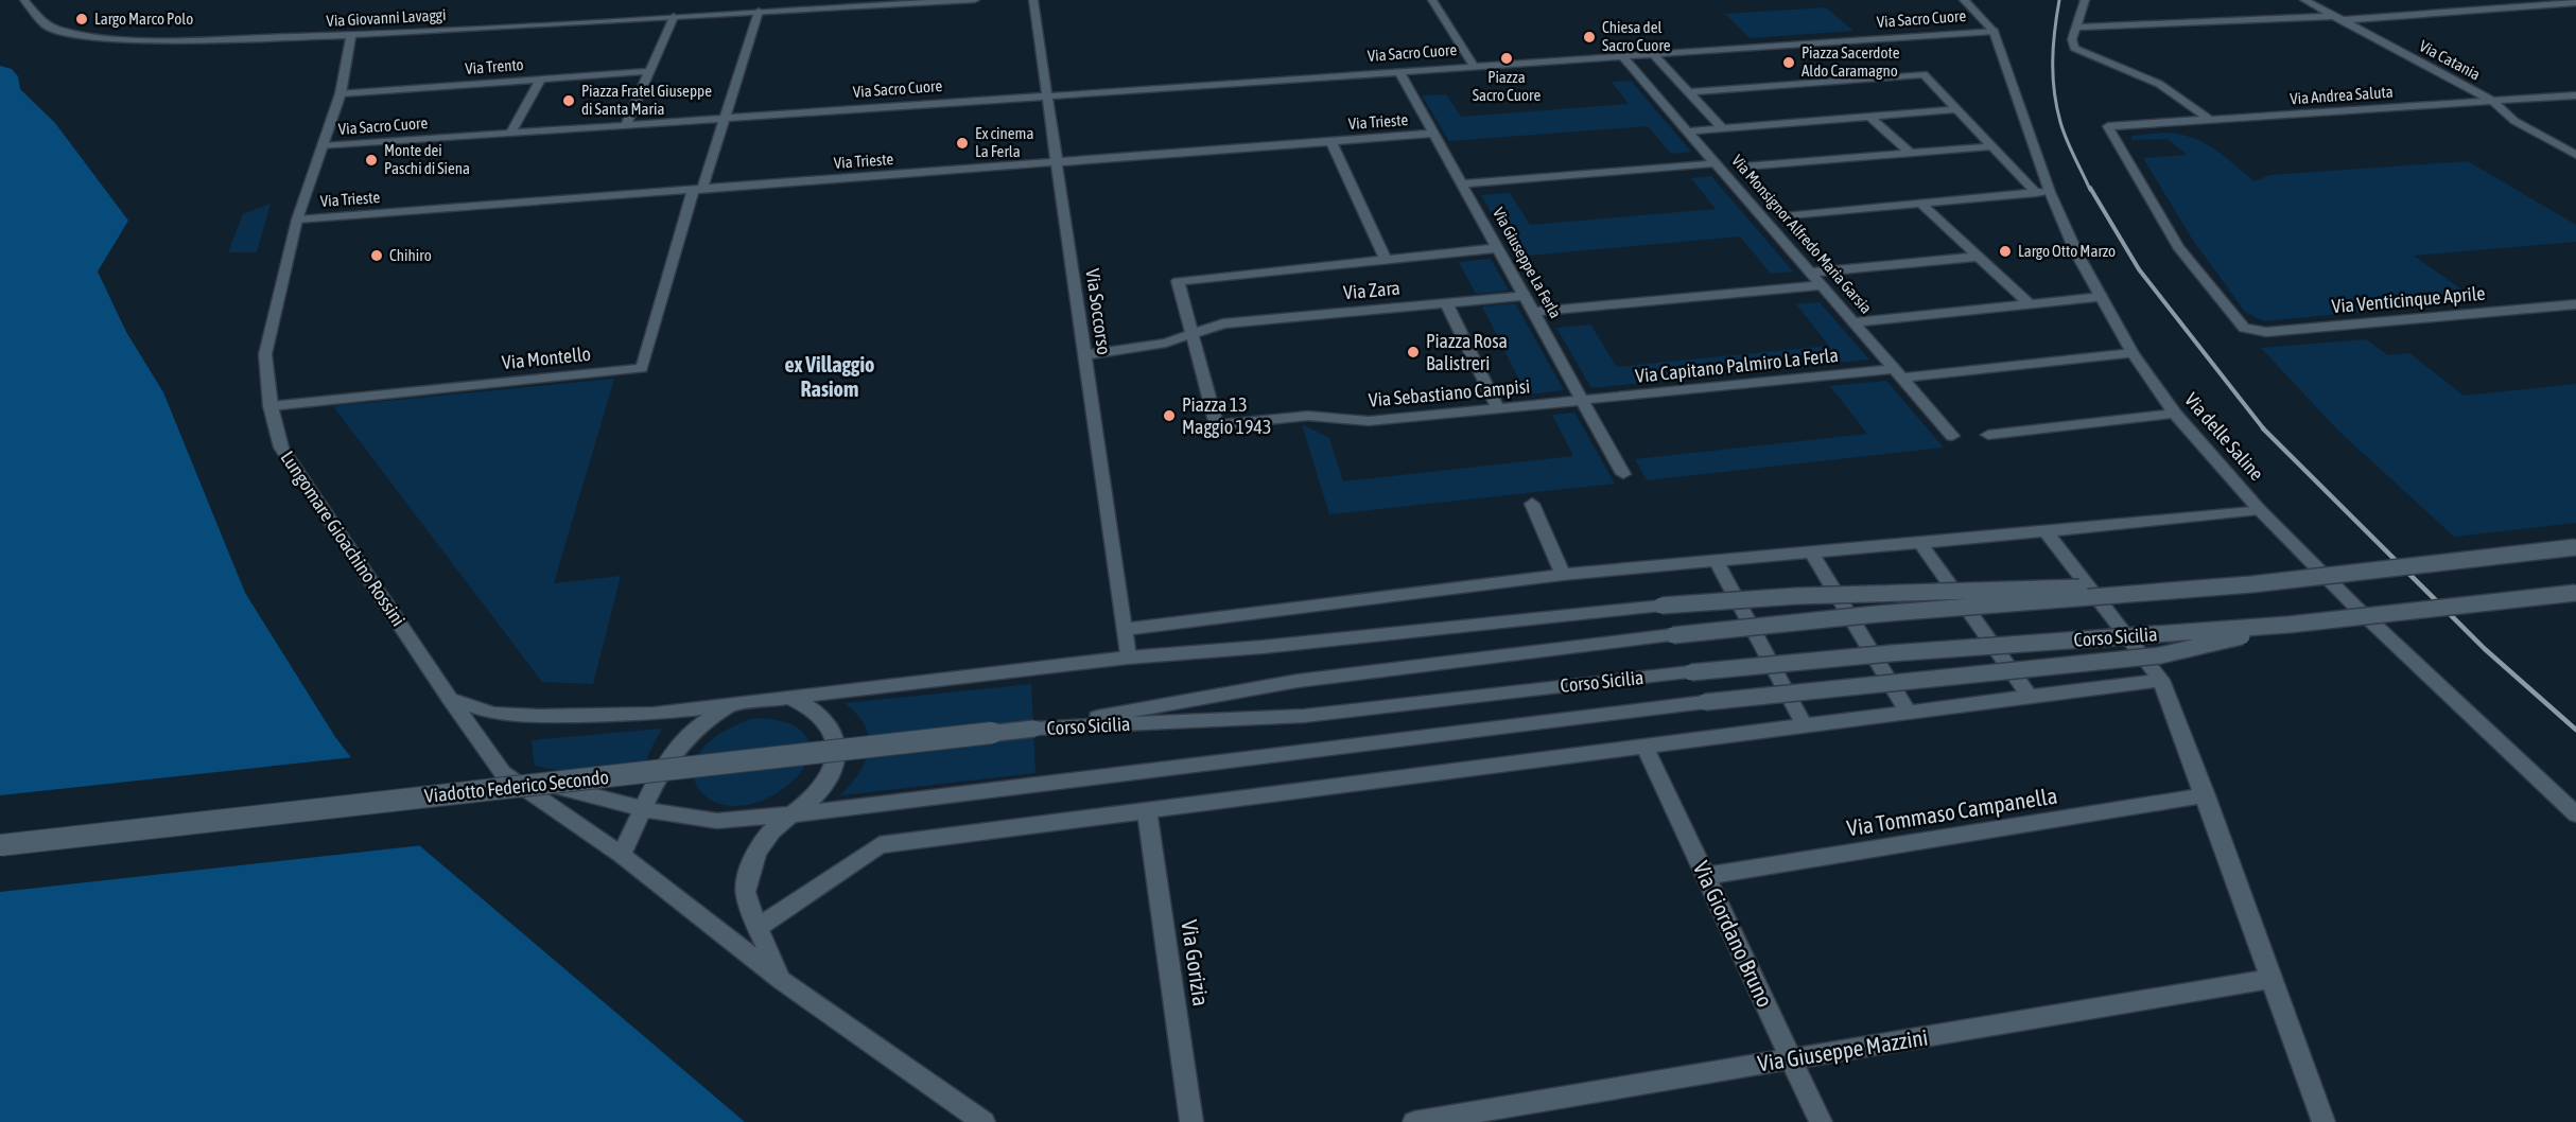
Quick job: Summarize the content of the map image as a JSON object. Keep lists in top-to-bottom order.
{
  "streets": {
    "street": [
      "Via Giovanni Lavaggi",
      "Via Sacro Cuore",
      "Via Catania",
      "Via Trento",
      "Via Andrea Saluta",
      "Via Trieste",
      "Via Monsignor Alfredo Maria Garsia",
      "Via Giuseppe La Ferla",
      "Via Zara",
      "Via Venticinque Aprile",
      "Via Soccorso",
      "Via Montello",
      "Via Capitano Palmiro La Ferla",
      "Via Sebastiano Campisi",
      "Via delle Saline",
      "Lungomare Gioachino Rossini",
      "Corso Sicilia",
      "Viadotto Federico Secondo",
      "Via Tommaso Campanella",
      "Via Giordano Bruno",
      "Via Gorizia",
      "Via Giuseppe Mazzini"
    ]
  },
  "crossings": [
    ["Via Giovanni Lavaggi", "Via Montello"],
    ["Via Giovanni Lavaggi", "Lungomare Gioachino Rossini"],
    ["Via Sacro Cuore", "Via Monsignor Alfredo Maria Garsia"],
    ["Via Sacro Cuore", "Via Giuseppe La Ferla"],
    ["Via Sacro Cuore", "Via Soccorso"],
    ["Via Sacro Cuore", "Via Montello"],
    ["Via Sacro Cuore", "Via delle Saline"],
    ["Via Sacro Cuore", "Lungomare Gioachino Rossini"],
    ["Via Catania", "Via Andrea Saluta"],
    ["Via Trento", "Lungomare Gioachino Rossini"],
    ["Via Andrea Saluta", "Via Venticinque Aprile"],
    ["Via Trieste", "Via Giuseppe La Ferla"],
    ["Via Trieste", "Via Soccorso"],
    ["Via Trieste", "Via Montello"],
    ["Via Trieste", "Lungomare Gioachino Rossini"],
    ["Via Monsignor Alfredo Maria Garsia", "Via Capitano Palmiro La Ferla"],
    ["Via Giuseppe La Ferla", "Via Zara"],
    ["Via Giuseppe La Ferla", "Via Capitano Palmiro La Ferla"],
    ["Via Giuseppe La Ferla", "Via Sebastiano Campisi"],
    ["Via Zara", "Via Soccorso"],
    ["Via Zara", "Via Sebastiano Campisi"],
    ["Via Montello", "Lungomare Gioachino Rossini"],
    ["Via Capitano Palmiro La Ferla", "Via Sebastiano Campisi"],
    ["Via Capitano Palmiro La Ferla", "Via delle Saline"],
    ["Corso Sicilia", "Viadotto Federico Secondo"],
    ["Via Tommaso Campanella", "Via Giordano Bruno"],
    ["Via Giordano Bruno", "Via Giuseppe Mazzini"]
  ],
  "districts": ["ex Villaggio Rasiom"],
  "places": [
    "Largo Marco Polo",
    "Chiesa del Sacro Cuore",
    "Piazza Sacro Cuore",
    "Piazza Sacerdote Aldo Caramagno",
    "Piazza Fratel Giuseppe di Santa Maria",
    "Ex cinema La Ferla",
    "Monte dei Paschi di Siena",
    "Largo Otto Marzo",
    "Chihiro",
    "Piazza Rosa Balistreri",
    "Piazza 13 Maggio 1943"
  ]
}
